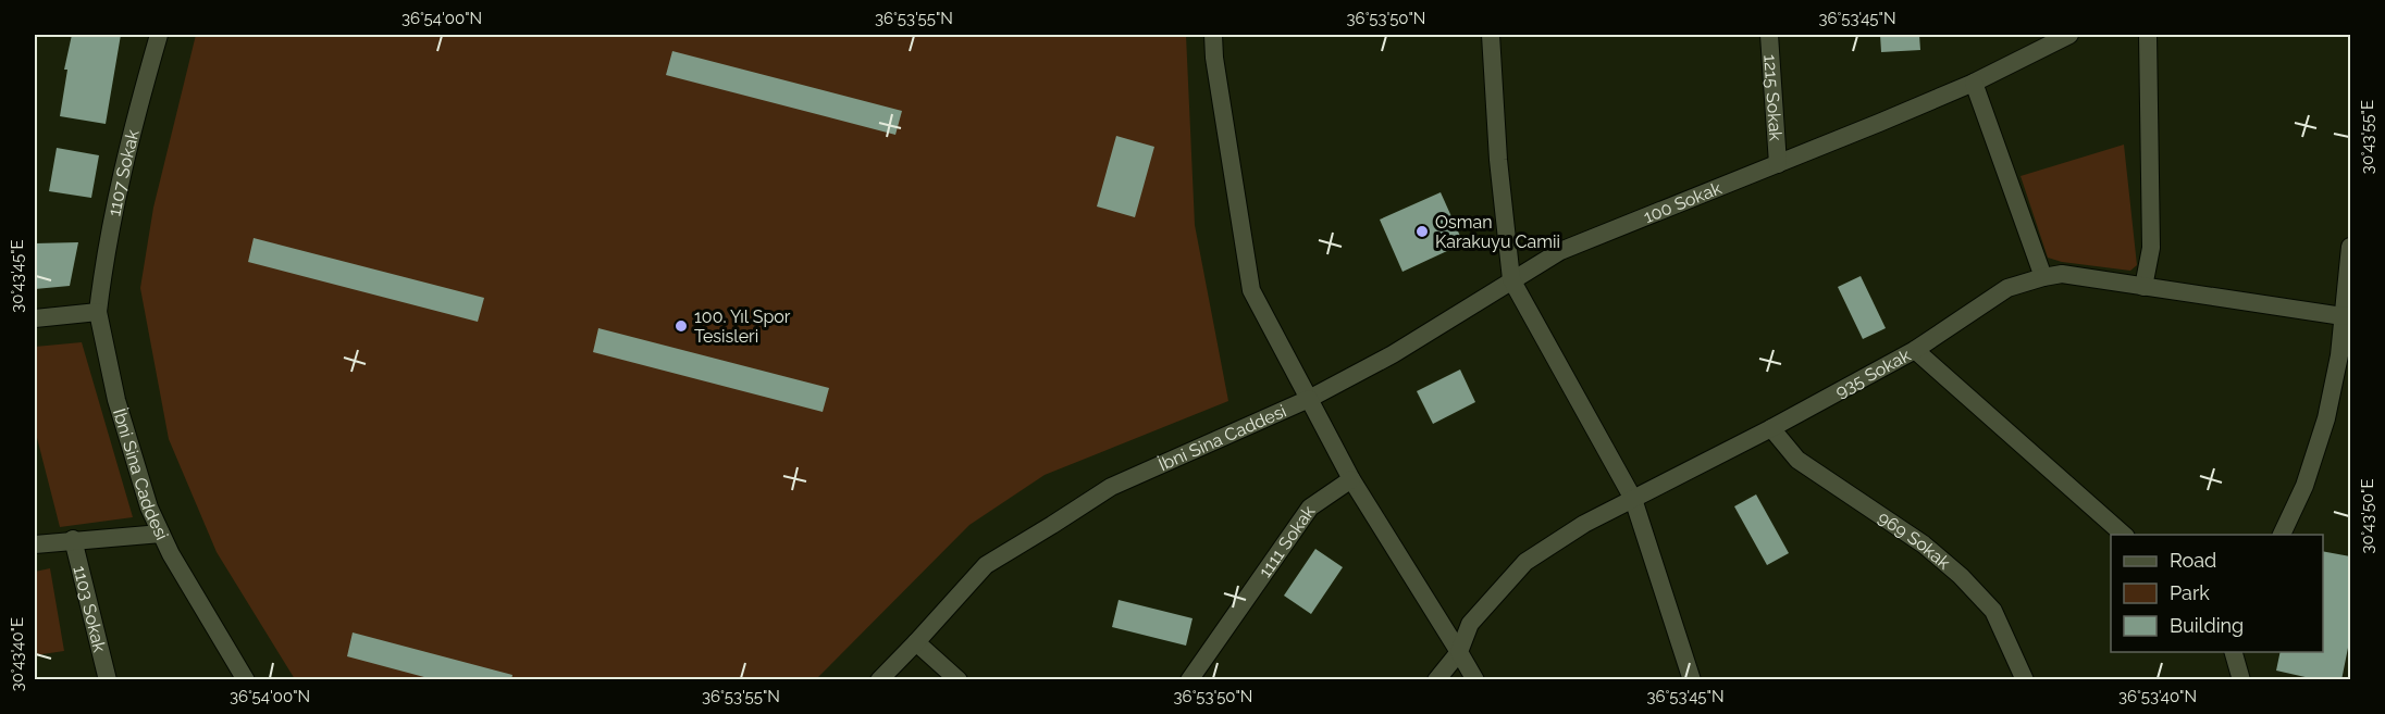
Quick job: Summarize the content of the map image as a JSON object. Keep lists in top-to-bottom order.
{
  "streets": {
    "street": [
      "1215 Sokak",
      "1107 Sokak",
      "100 Sokak",
      "935 Sokak",
      "İbni Sina Caddesi",
      "969 Sokak",
      "1111 Sokak",
      "1103 Sokak"
    ]
  },
  "crossings": [
    ["1215 Sokak", "100 Sokak"],
    ["1107 Sokak", "İbni Sina Caddesi"],
    ["100 Sokak", "İbni Sina Caddesi"],
    ["935 Sokak", "İbni Sina Caddesi"],
    ["935 Sokak", "969 Sokak"],
    ["İbni Sina Caddesi", "1111 Sokak"]
  ],
  "places": ["Osman Karakuyu Camii", "100. Yıl Spor Tesisleri"],
  "legend": ["Road", "Park", "Building"],
  "coordinates": [
    "36°54'00\"N",
    "36°53'55\"N",
    "36°53'50\"N",
    "36°53'45\"N",
    "30°43'55\"E",
    "30°43'45\"E",
    "30°43'50\"E",
    "30°43'40\"E",
    "36°53'40\"N"
  ]
}
